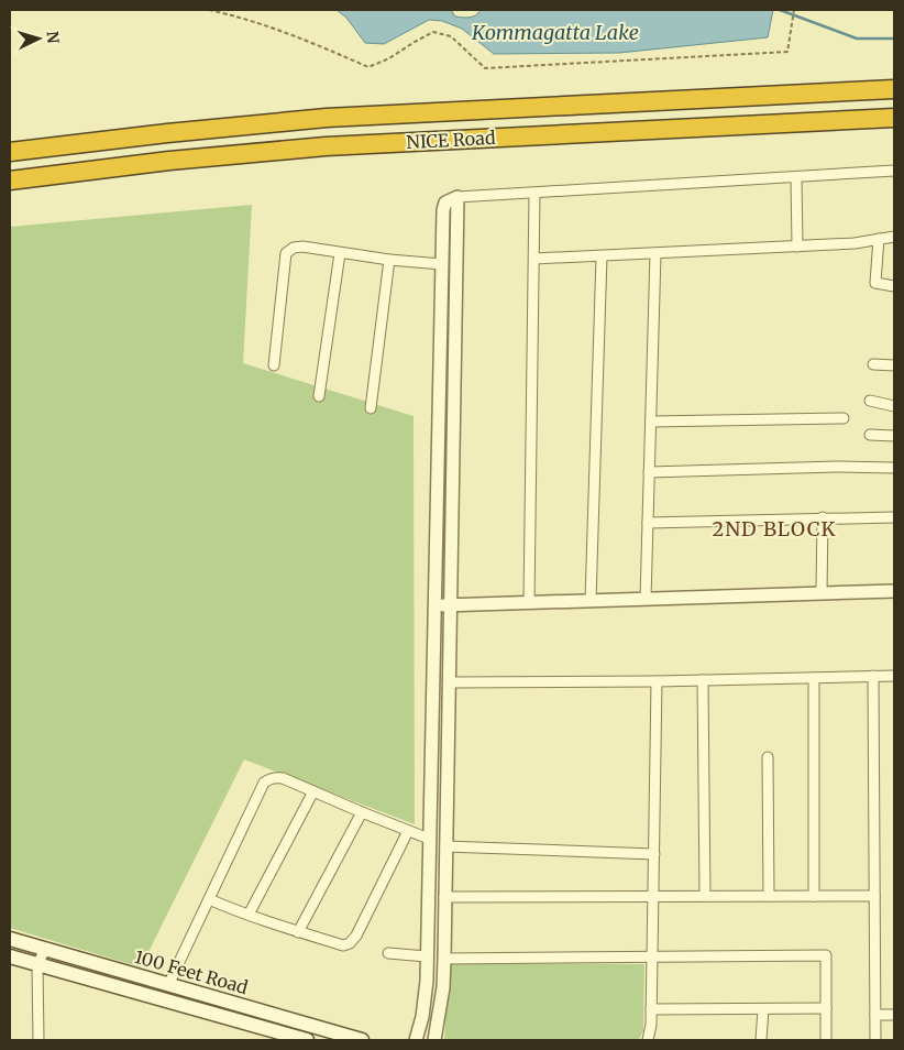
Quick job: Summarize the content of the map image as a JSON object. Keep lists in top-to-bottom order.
{
  "streets": {
    "highway": ["NICE Road"],
    "main road": ["100 Feet Road"]
  },
  "districts": ["2ND BLOCK"],
  "water": ["Kommagatta Lake"],
  "north": "right"
}
